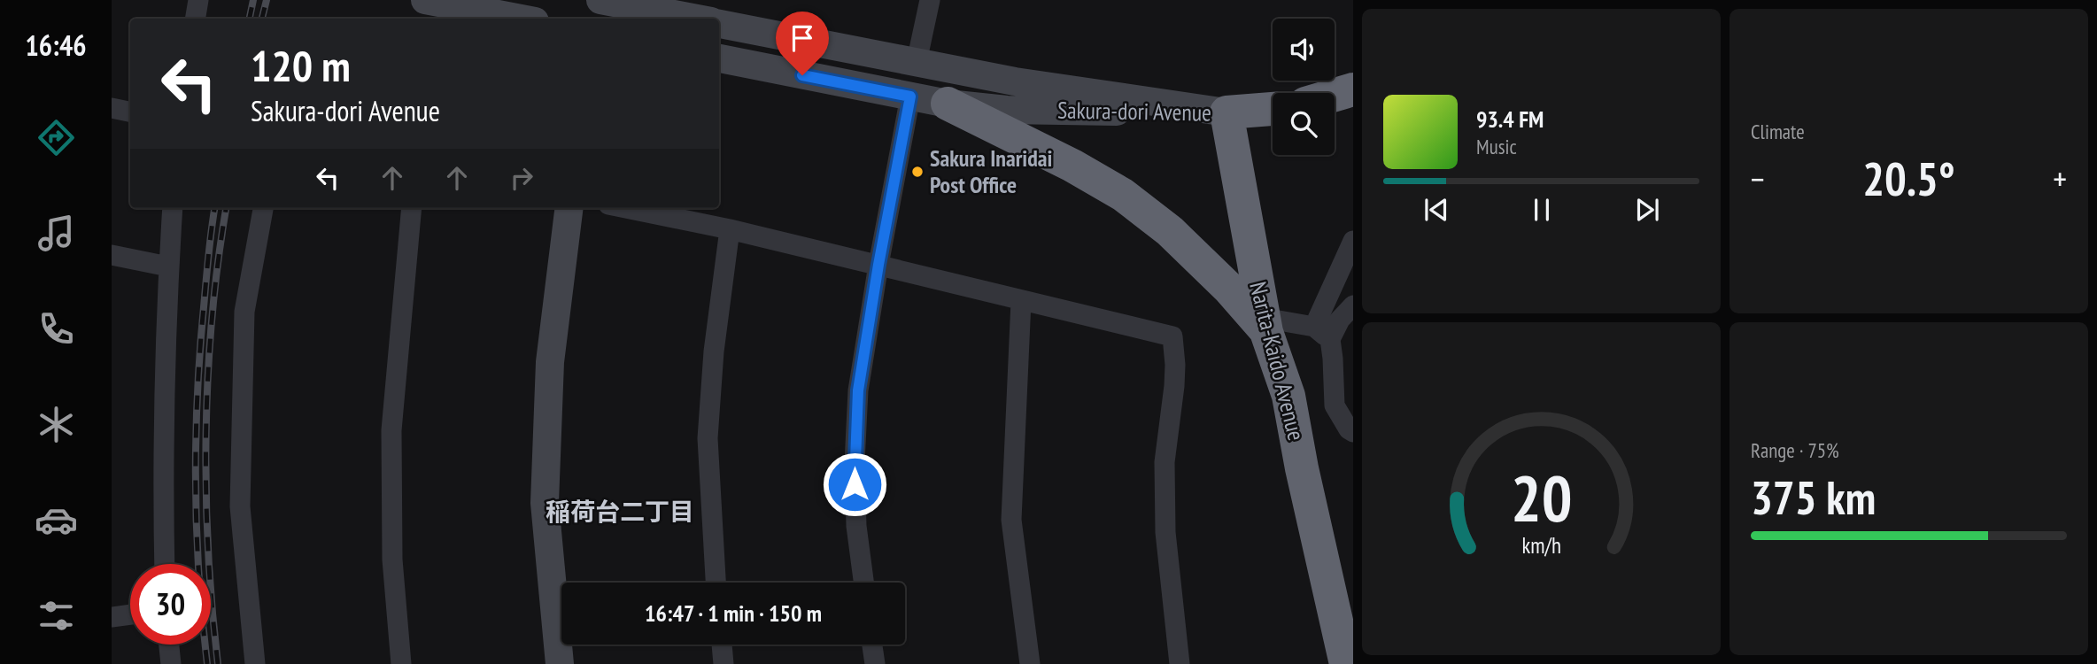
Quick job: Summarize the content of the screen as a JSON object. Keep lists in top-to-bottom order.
{
  "streets": {
    "highway": ["Narita-Kaido Avenue"],
    "street": ["Sakura-dori Avenue"]
  },
  "crossings": [
    ["Sakura-dori Avenue", "Narita-Kaido Avenue"]
  ],
  "districts": ["稲荷台二丁目"],
  "places": ["Sakura Inaridai Post Office"],
  "page": {
    "tabs": "16:46",
    "tile": [
      "Climate",
      ["Range · 75%", "375 km"]
    ],
    "turn": ["120 m", "Sakura-dori Avenue"],
    "song": ["93.4 FM", "Music"],
    "heat": ["−", "20.5°", "+"],
    "limit": "30",
    "trip": "16:47 · 1 min · 150 m",
    "gauge": ["20", "km/h"]
  }
}
